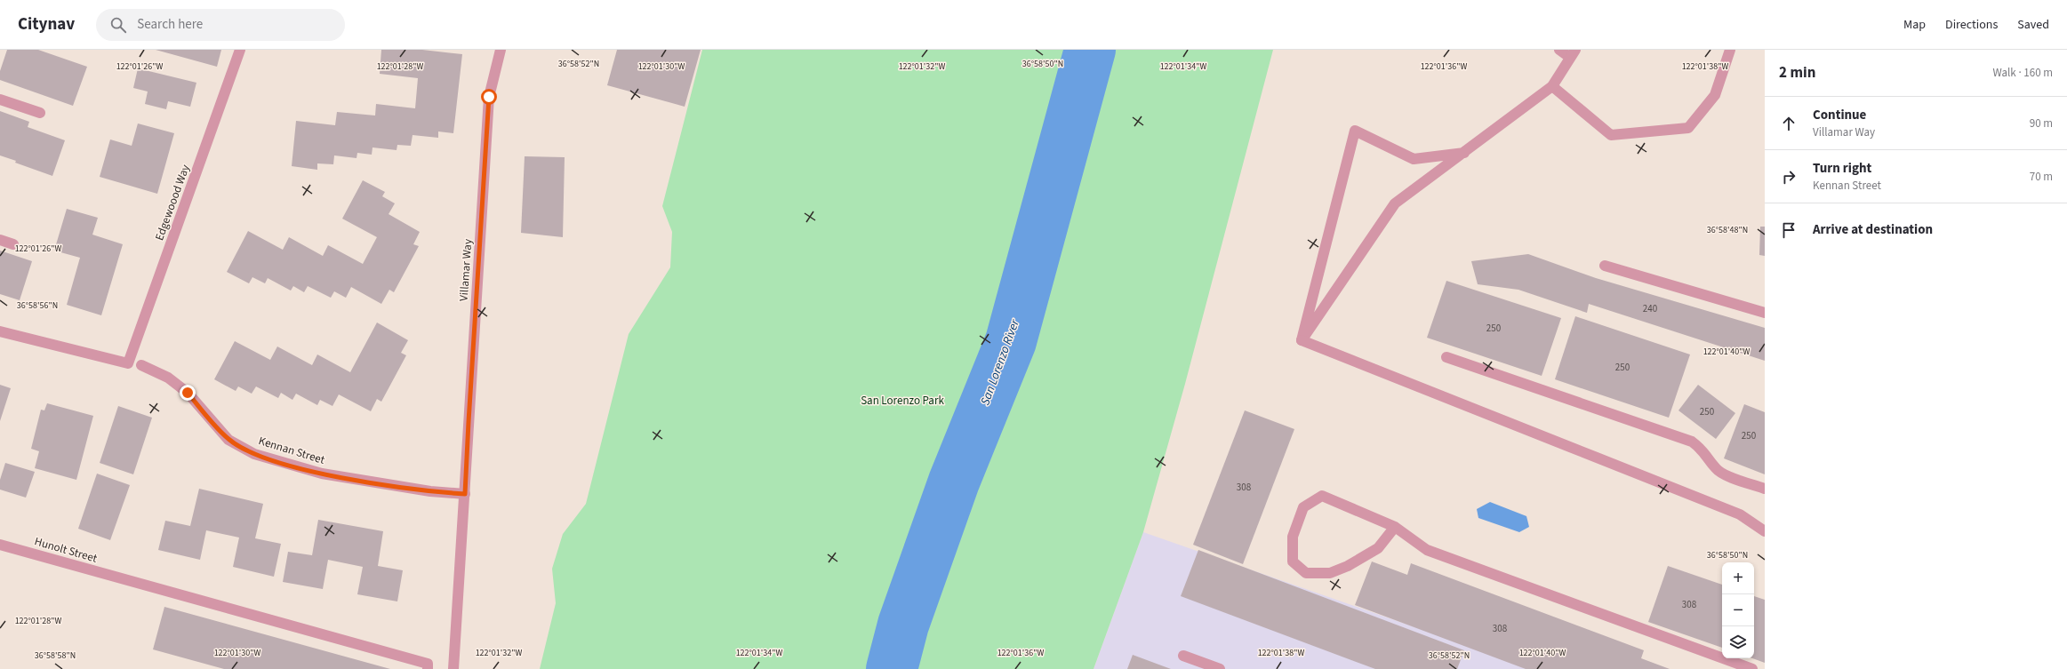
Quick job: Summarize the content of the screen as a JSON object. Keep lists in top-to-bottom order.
{
  "streets": {
    "street": [
      "Edgewoood Way",
      "Villamar Way",
      "Kennan Street",
      "Hunolt Street"
    ]
  },
  "crossings": [
    ["Villamar Way", "Kennan Street"]
  ],
  "water": ["San Lorenzo River"],
  "parks": ["San Lorenzo Park"],
  "house_numbers": [
    "240",
    "250",
    "250",
    "250",
    "250",
    "308",
    "308",
    "308"
  ],
  "page": {
    "header": "Citynav",
    "search": "Search here",
    "nav": ["Map", "Directions", "Saved"],
    "heading": ["2 min", "Walk · 160 m"],
    "list": [
      ["Continue", "Villamar Way", "90 m"],
      ["Turn right", "Kennan Street", "70 m"],
      "Arrive at destination"
    ],
    "map_buttons": ["+", "−"]
  },
  "coordinates": [
    "36°58'52\"N",
    "36°58'50\"N",
    "122°01'26\"W",
    "122°01'28\"W",
    "122°01'30\"W",
    "122°01'32\"W",
    "122°01'34\"W",
    "122°01'36\"W",
    "122°01'38\"W",
    "36°58'48\"N",
    "36°58'56\"N",
    "122°01'40\"W",
    "36°58'58\"N"
  ]
}
